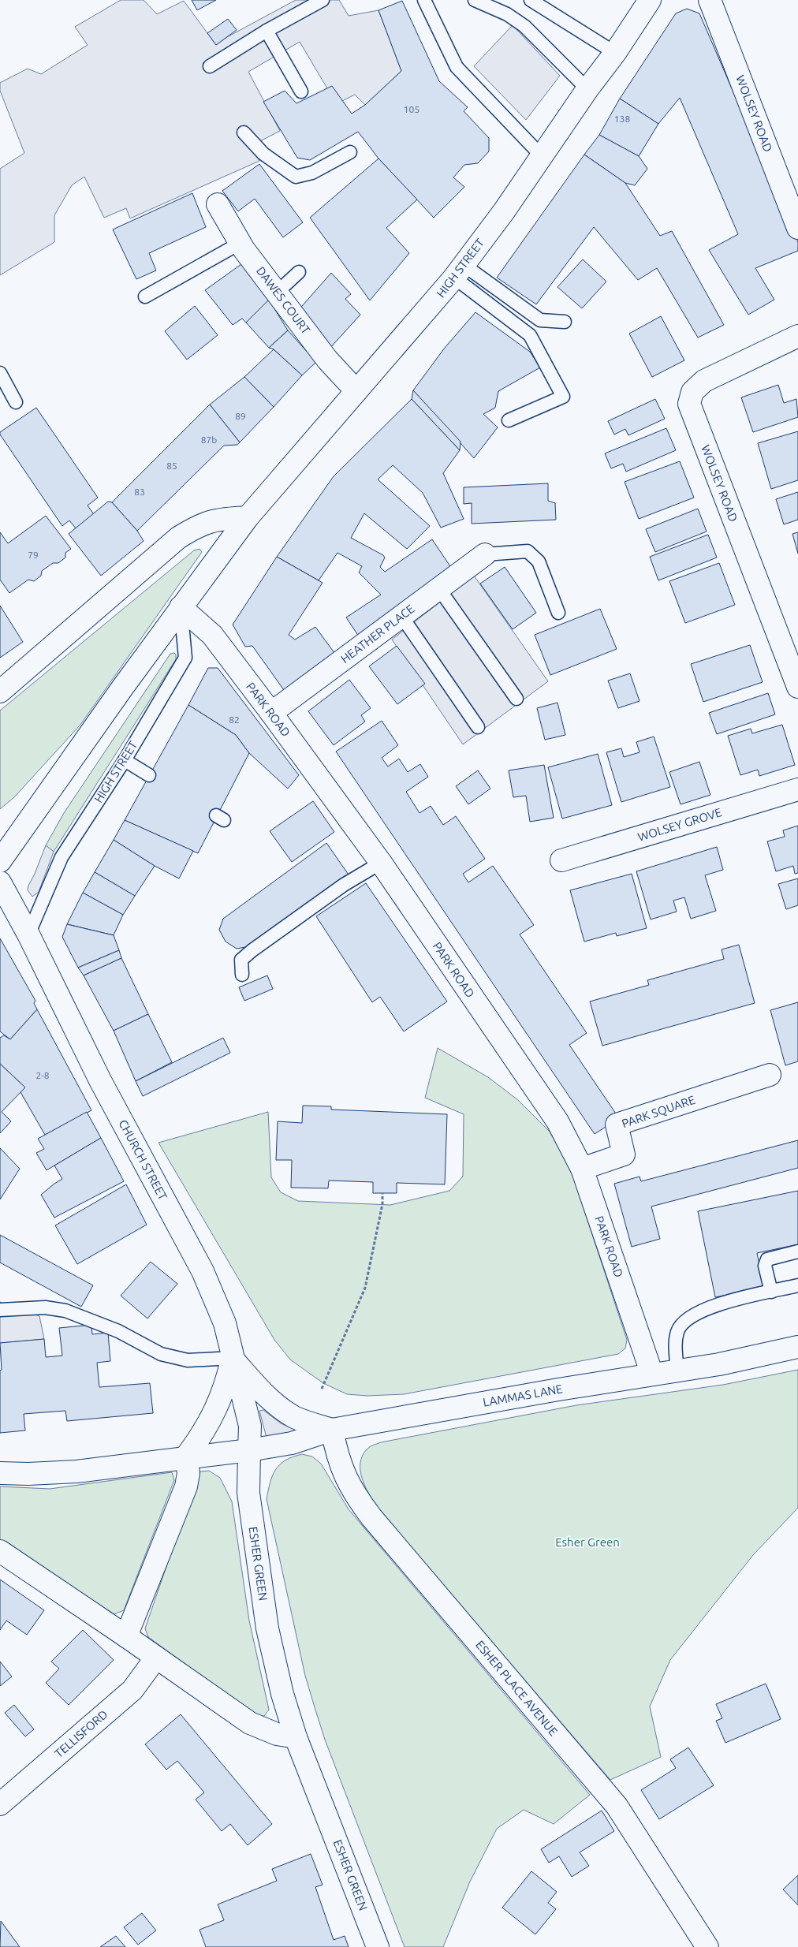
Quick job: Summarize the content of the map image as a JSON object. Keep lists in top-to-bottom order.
{
  "streets": {
    "street": [
      "WOLSEY ROAD",
      "HIGH STREET",
      "DAWES COURT",
      "HEATHER PLACE",
      "PARK ROAD",
      "WOLSEY GROVE",
      "PARK SQUARE",
      "CHURCH STREET",
      "LAMMAS LANE",
      "ESHER GREEN",
      "ESHER PLACE AVENUE",
      "TELLISFORD"
    ]
  },
  "crossings": [
    ["HIGH STREET", "DAWES COURT"],
    ["HIGH STREET", "PARK ROAD"],
    ["HIGH STREET", "CHURCH STREET"],
    ["HEATHER PLACE", "PARK ROAD"],
    ["PARK ROAD", "PARK SQUARE"],
    ["PARK ROAD", "LAMMAS LANE"],
    ["CHURCH STREET", "LAMMAS LANE"],
    ["CHURCH STREET", "ESHER GREEN"],
    ["LAMMAS LANE", "ESHER GREEN"],
    ["LAMMAS LANE", "ESHER PLACE AVENUE"]
  ],
  "parks": ["Esher Green"],
  "house_numbers": [
    "105",
    "138",
    "89",
    "87b",
    "85",
    "83",
    "79",
    "82",
    "2-8"
  ]
}
